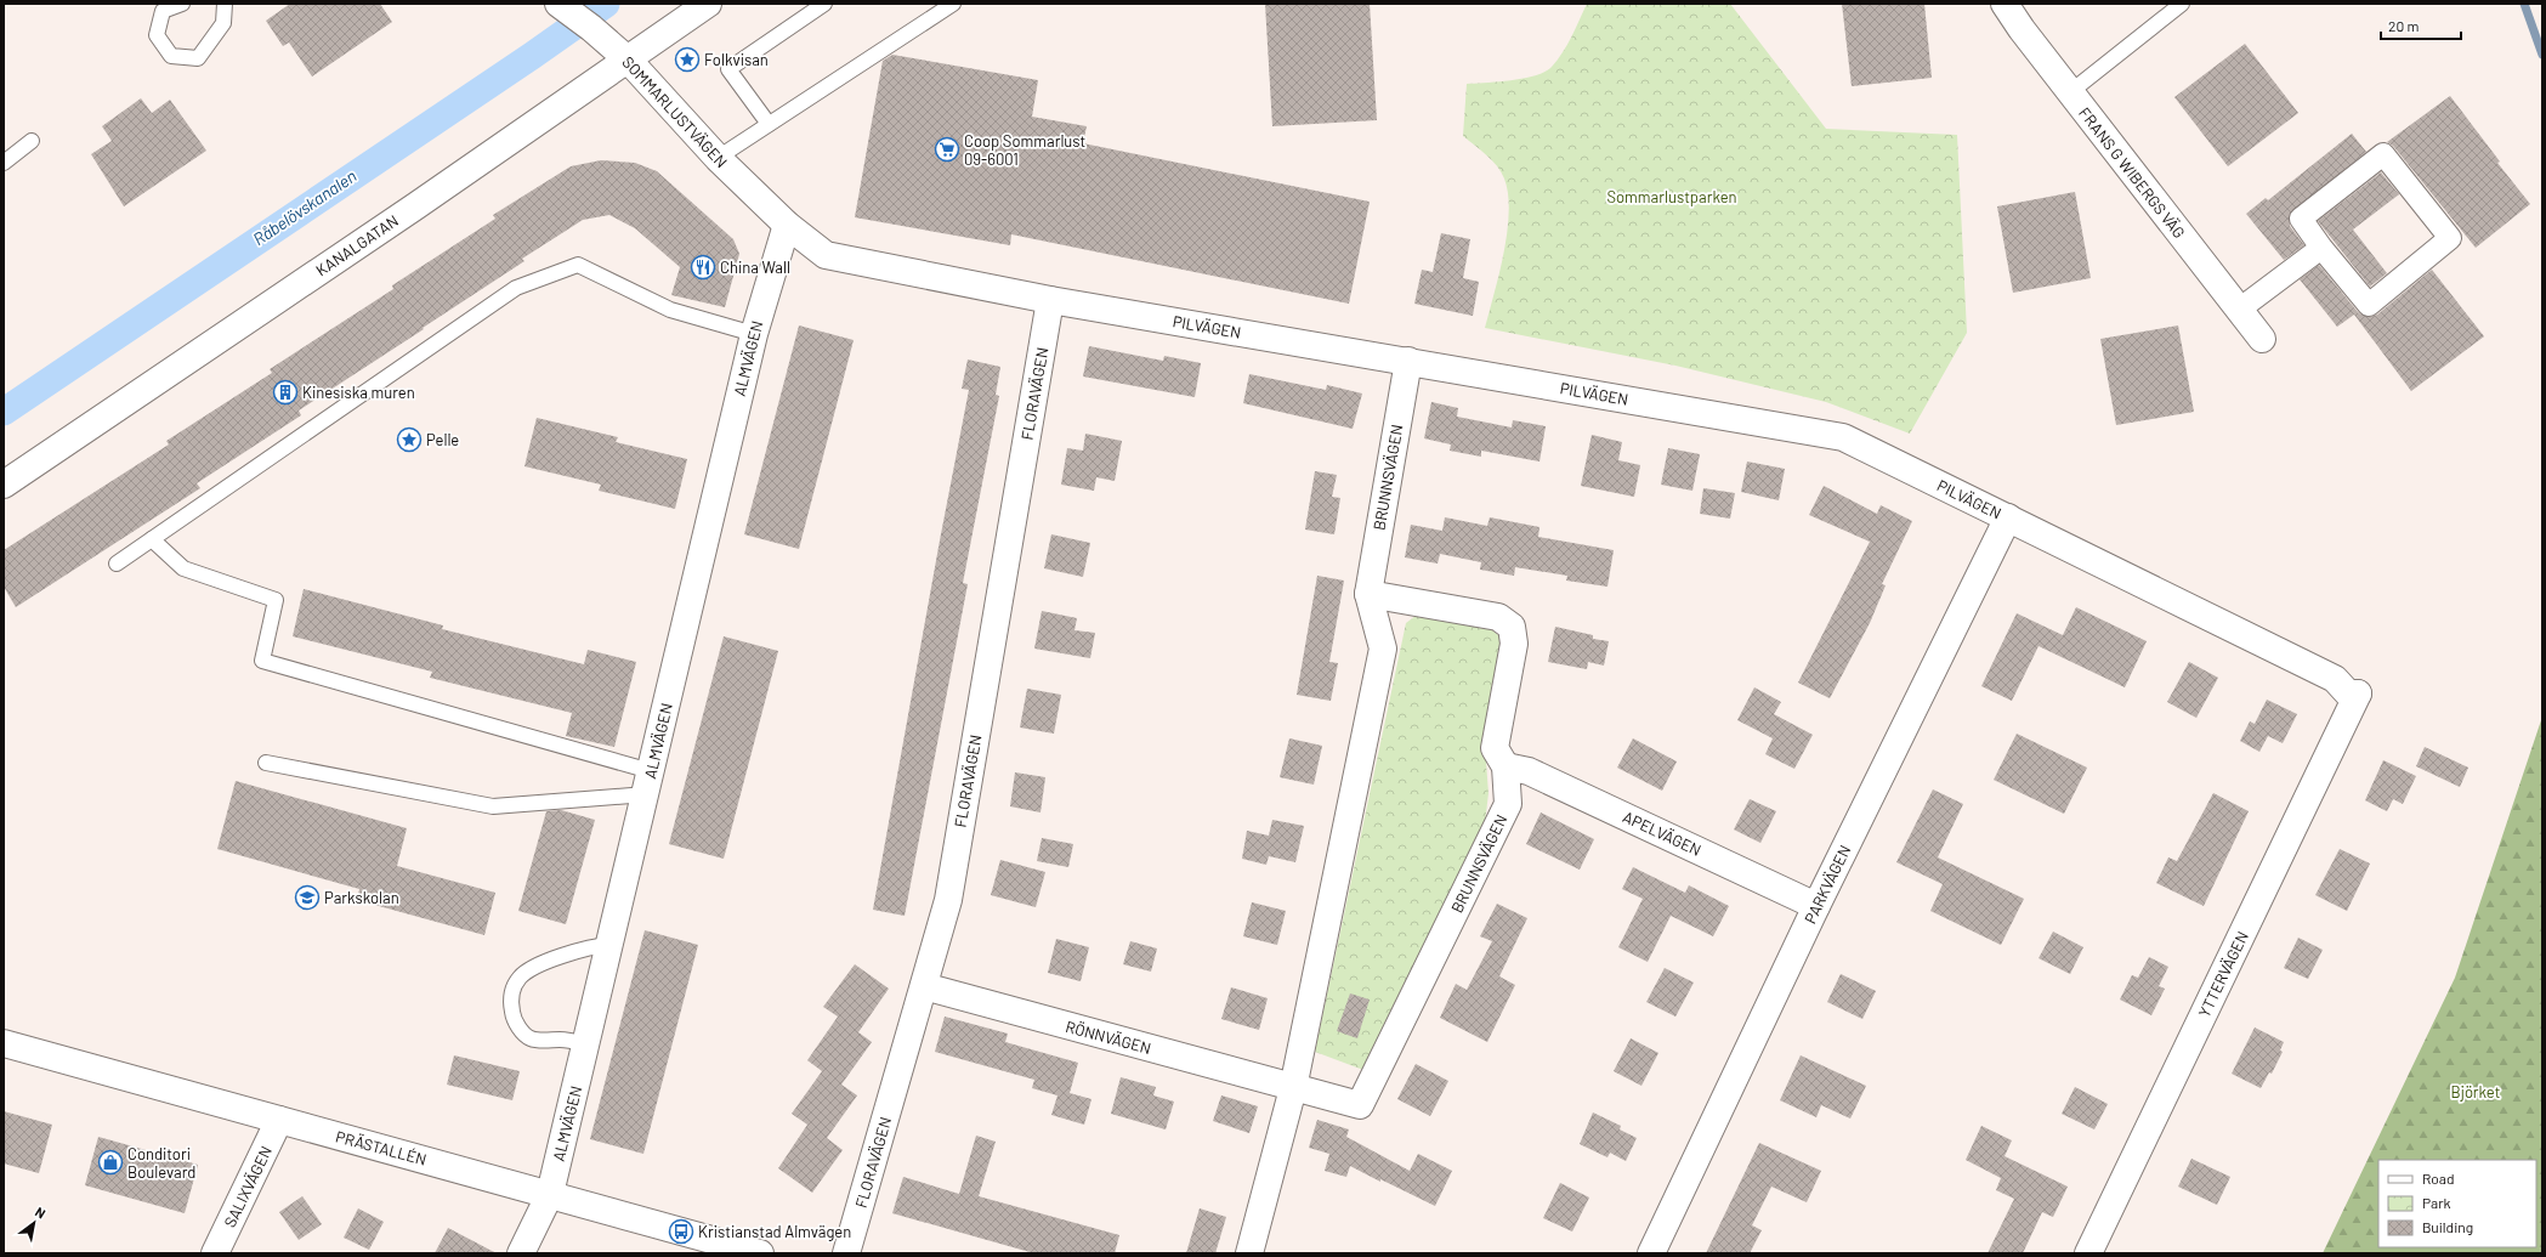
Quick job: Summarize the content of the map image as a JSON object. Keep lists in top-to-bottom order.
{
  "streets": {
    "street": [
      "SOMMARLUSTVÄGEN",
      "FRANS G WIBERGS VÄG",
      "KANALGATAN",
      "PILVÄGEN",
      "ALMVÄGEN",
      "FLORAVÄGEN",
      "BRUNNSVÄGEN",
      "APELVÄGEN",
      "PARKVÄGEN",
      "YTTERVÄGEN",
      "RÖNNVÄGEN",
      "PRÄSTALLÉN",
      "SALIXVÄGEN"
    ]
  },
  "crossings": [
    ["SOMMARLUSTVÄGEN", "KANALGATAN"],
    ["SOMMARLUSTVÄGEN", "PILVÄGEN"],
    ["SOMMARLUSTVÄGEN", "ALMVÄGEN"],
    ["PILVÄGEN", "ALMVÄGEN"],
    ["PILVÄGEN", "FLORAVÄGEN"],
    ["PILVÄGEN", "BRUNNSVÄGEN"],
    ["PILVÄGEN", "PARKVÄGEN"],
    ["PILVÄGEN", "YTTERVÄGEN"],
    ["ALMVÄGEN", "PRÄSTALLÉN"],
    ["FLORAVÄGEN", "RÖNNVÄGEN"],
    ["BRUNNSVÄGEN", "APELVÄGEN"],
    ["BRUNNSVÄGEN", "RÖNNVÄGEN"],
    ["APELVÄGEN", "PARKVÄGEN"],
    ["PRÄSTALLÉN", "SALIXVÄGEN"]
  ],
  "water": ["Råbelövskanalen"],
  "parks": ["Sommarlustparken", "Björket"],
  "places": {
    "place": ["Folkvisan", "Pelle"],
    "supermarket": ["Coop Sommarlust 09-6001"],
    "restaurant": ["China Wall"],
    "building": ["Kinesiska muren"],
    "school or university": ["Parkskolan"],
    "shop": ["Conditori Boulevard"],
    "bus stop": ["Kristianstad Almvägen"]
  },
  "legend": ["Road", "Park", "Building"],
  "scale_bar": "20 m",
  "north": "top right"
}
